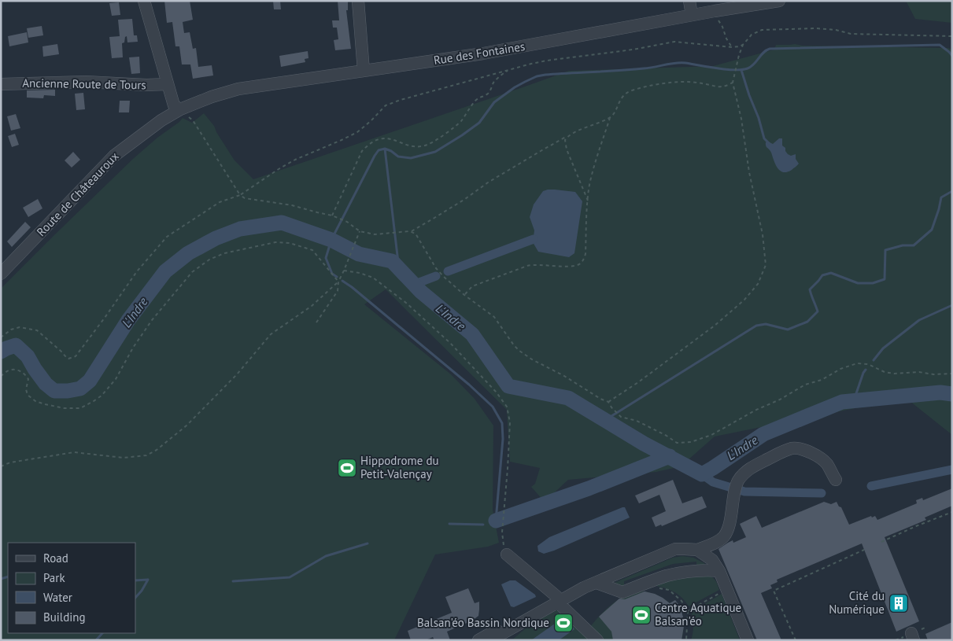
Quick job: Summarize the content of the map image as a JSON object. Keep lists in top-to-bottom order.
{
  "streets": {
    "street": ["Rue des Fontaines", "Ancienne Route de Tours", "Route de Châteauroux"]
  },
  "crossings": [
    ["Rue des Fontaines", "Route de Châteauroux"]
  ],
  "water": ["L'Indre"],
  "places": {
    "sports": ["Hippodrome du Petit-Valençay", "Centre Aquatique Balsan'éo", "Balsan'éo Bassin Nordique"],
    "building": ["Cité du Numérique"]
  },
  "legend": [
    "Road",
    "Park",
    "Water",
    "Building"
  ]
}
